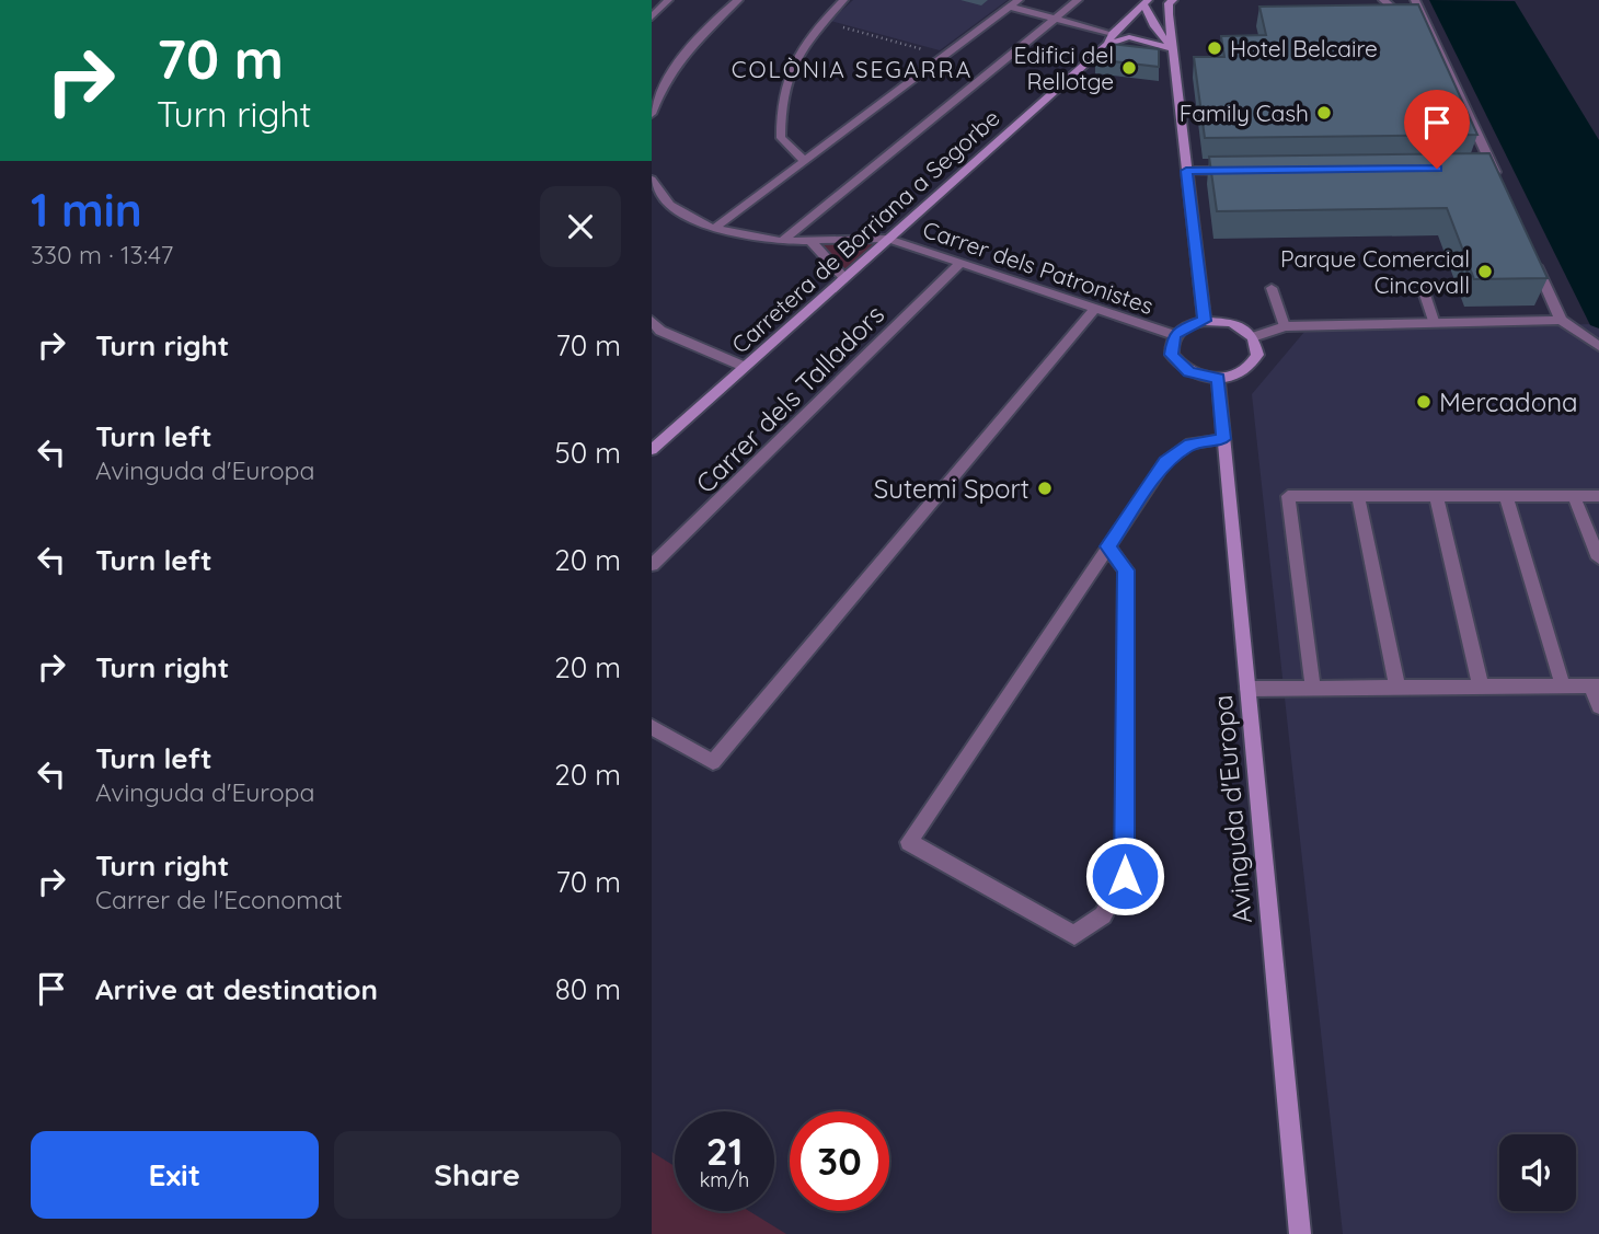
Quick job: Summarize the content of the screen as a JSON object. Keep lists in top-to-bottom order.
{
  "streets": {
    "main road": ["Carretera de Borriana a Segorbe", "Avinguda d'Europa"],
    "street": ["Carrer dels Patronistes", "Carrer dels Talladors"]
  },
  "crossings": [
    ["Carretera de Borriana a Segorbe", "Carrer dels Patronistes"],
    ["Carrer dels Patronistes", "Carrer dels Talladors"],
    ["Carrer dels Patronistes", "Avinguda d'Europa"]
  ],
  "districts": ["COLÒNIA SEGARRA"],
  "places": [
    "Hotel Belcaire",
    "Edifici del Rellotge",
    "Family Cash",
    "Parque Comercial Cincovall",
    "Mercadona",
    "Sutemi Sport"
  ],
  "page": {
    "turn": ["70 m", "Turn right"],
    "heading": ["1 min", "330 m · 13:47"],
    "list": [
      {
        "name": "Turn right",
        "value": "70 m"
      },
      {
        "name": "Turn left",
        "note": "Avinguda d'Europa",
        "value": "50 m"
      },
      {
        "name": "Turn left",
        "value": "20 m"
      },
      {
        "name": "Turn right",
        "value": "20 m"
      },
      {
        "name": "Turn left",
        "note": "Avinguda d'Europa",
        "value": "20 m"
      },
      {
        "name": "Turn right",
        "note": "Carrer de l'Economat",
        "value": "70 m"
      },
      {
        "name": "Arrive at destination",
        "value": "80 m"
      }
    ],
    "speed": "21 km/h",
    "limit": "30",
    "buttons": ["Exit", "Share"]
  }
}
